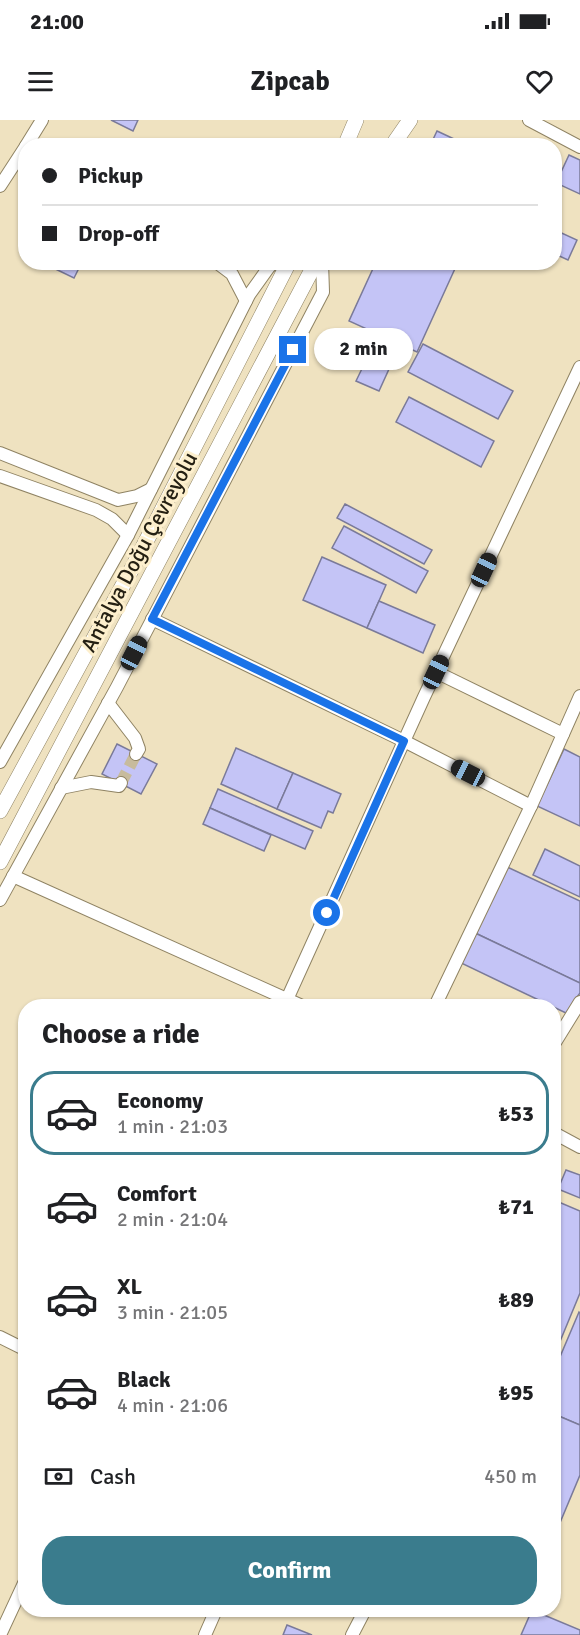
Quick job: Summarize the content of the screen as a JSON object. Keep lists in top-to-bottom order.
{
  "streets": {
    "main road": ["Antalya Doğu Çevreyolu"]
  },
  "page": {
    "status": "21:00",
    "header": "Zipcab",
    "banner": ["Pickup", "Drop-off"],
    "bubble": "2 min",
    "heading": "Choose a ride",
    "list": [
      {
        "name": "Economy",
        "note": "1 min · 21:03",
        "value": "₺53"
      },
      {
        "name": "Comfort",
        "note": "2 min · 21:04",
        "value": "₺71"
      },
      {
        "name": "XL",
        "note": "3 min · 21:05",
        "value": "₺89"
      },
      {
        "name": "Black",
        "note": "4 min · 21:06",
        "value": "₺95"
      }
    ],
    "pay": ["Cash", "450 m"],
    "buttons": "Confirm"
  }
}
